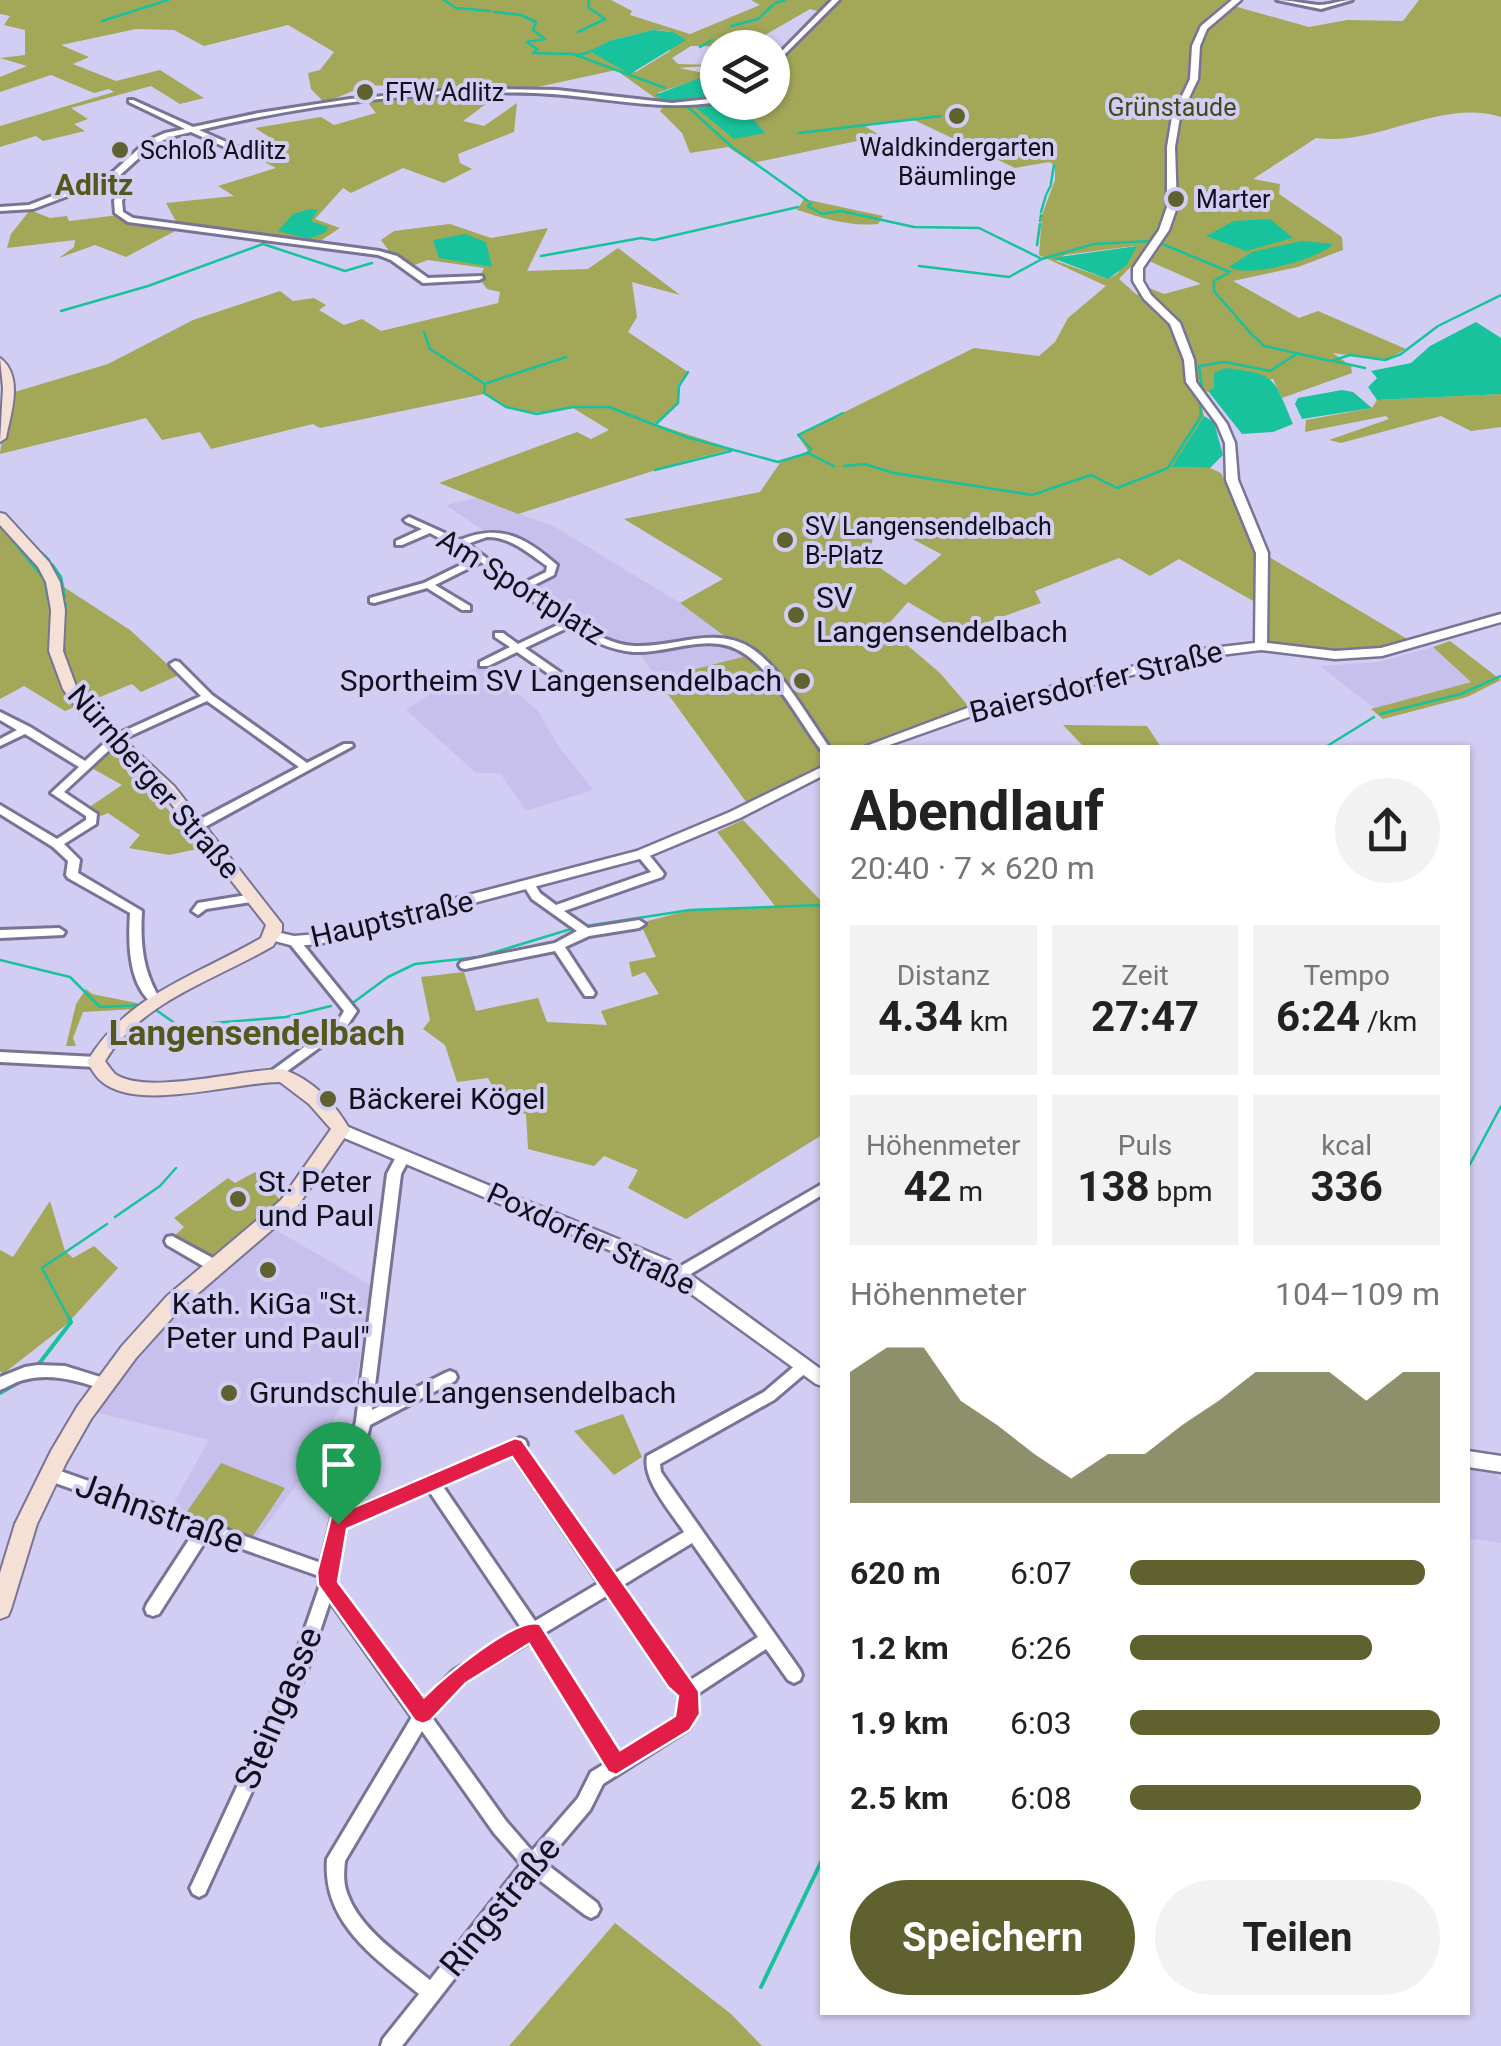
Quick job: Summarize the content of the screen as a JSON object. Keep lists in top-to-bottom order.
{
  "streets": {
    "main road": ["Nürnberger Straße", "Hauptstraße"],
    "street": [
      "Am Sportplatz",
      "Baiersdorfer Straße",
      "Poxdorfer Straße",
      "Jahnstraße",
      "Steingasse",
      "Ringstraße"
    ]
  },
  "crossings": [
    ["Nürnberger Straße", "Hauptstraße"],
    ["Poxdorfer Straße", "Steingasse"],
    ["Jahnstraße", "Steingasse"]
  ],
  "districts": ["Adlitz", "Langensendelbach"],
  "parks": ["Grünstaude"],
  "places": [
    "FFW Adlitz",
    "Waldkindergarten Bäumlinge",
    "Schloß Adlitz",
    "Marter",
    "SV Langensendelbach B-Platz",
    "SV Langensendelbach",
    "Sportheim SV Langensendelbach",
    "Bäckerei Kögel",
    "St. Peter und Paul",
    "Kath. KiGa \"St. Peter und Paul\"",
    "Grundschule Langensendelbach"
  ],
  "page": {
    "heading": ["Abendlauf", "20:40 · 7 × 620 m"],
    "stats": [
      ["Distanz", "4.34 km"],
      ["Zeit", "27:47"],
      ["Tempo", "6:24 /km"],
      ["Höhenmeter", "42 m"],
      ["Puls", "138 bpm"],
      ["kcal", "336"]
    ],
    "chart": ["Höhenmeter", "104–109 m"],
    "list": [
      {
        "name": "620 m",
        "note": "6:07"
      },
      {
        "name": "1.2 km",
        "note": "6:26"
      },
      {
        "name": "1.9 km",
        "note": "6:03"
      },
      {
        "name": "2.5 km",
        "note": "6:08"
      }
    ],
    "buttons": ["Speichern", "Teilen"]
  }
}
